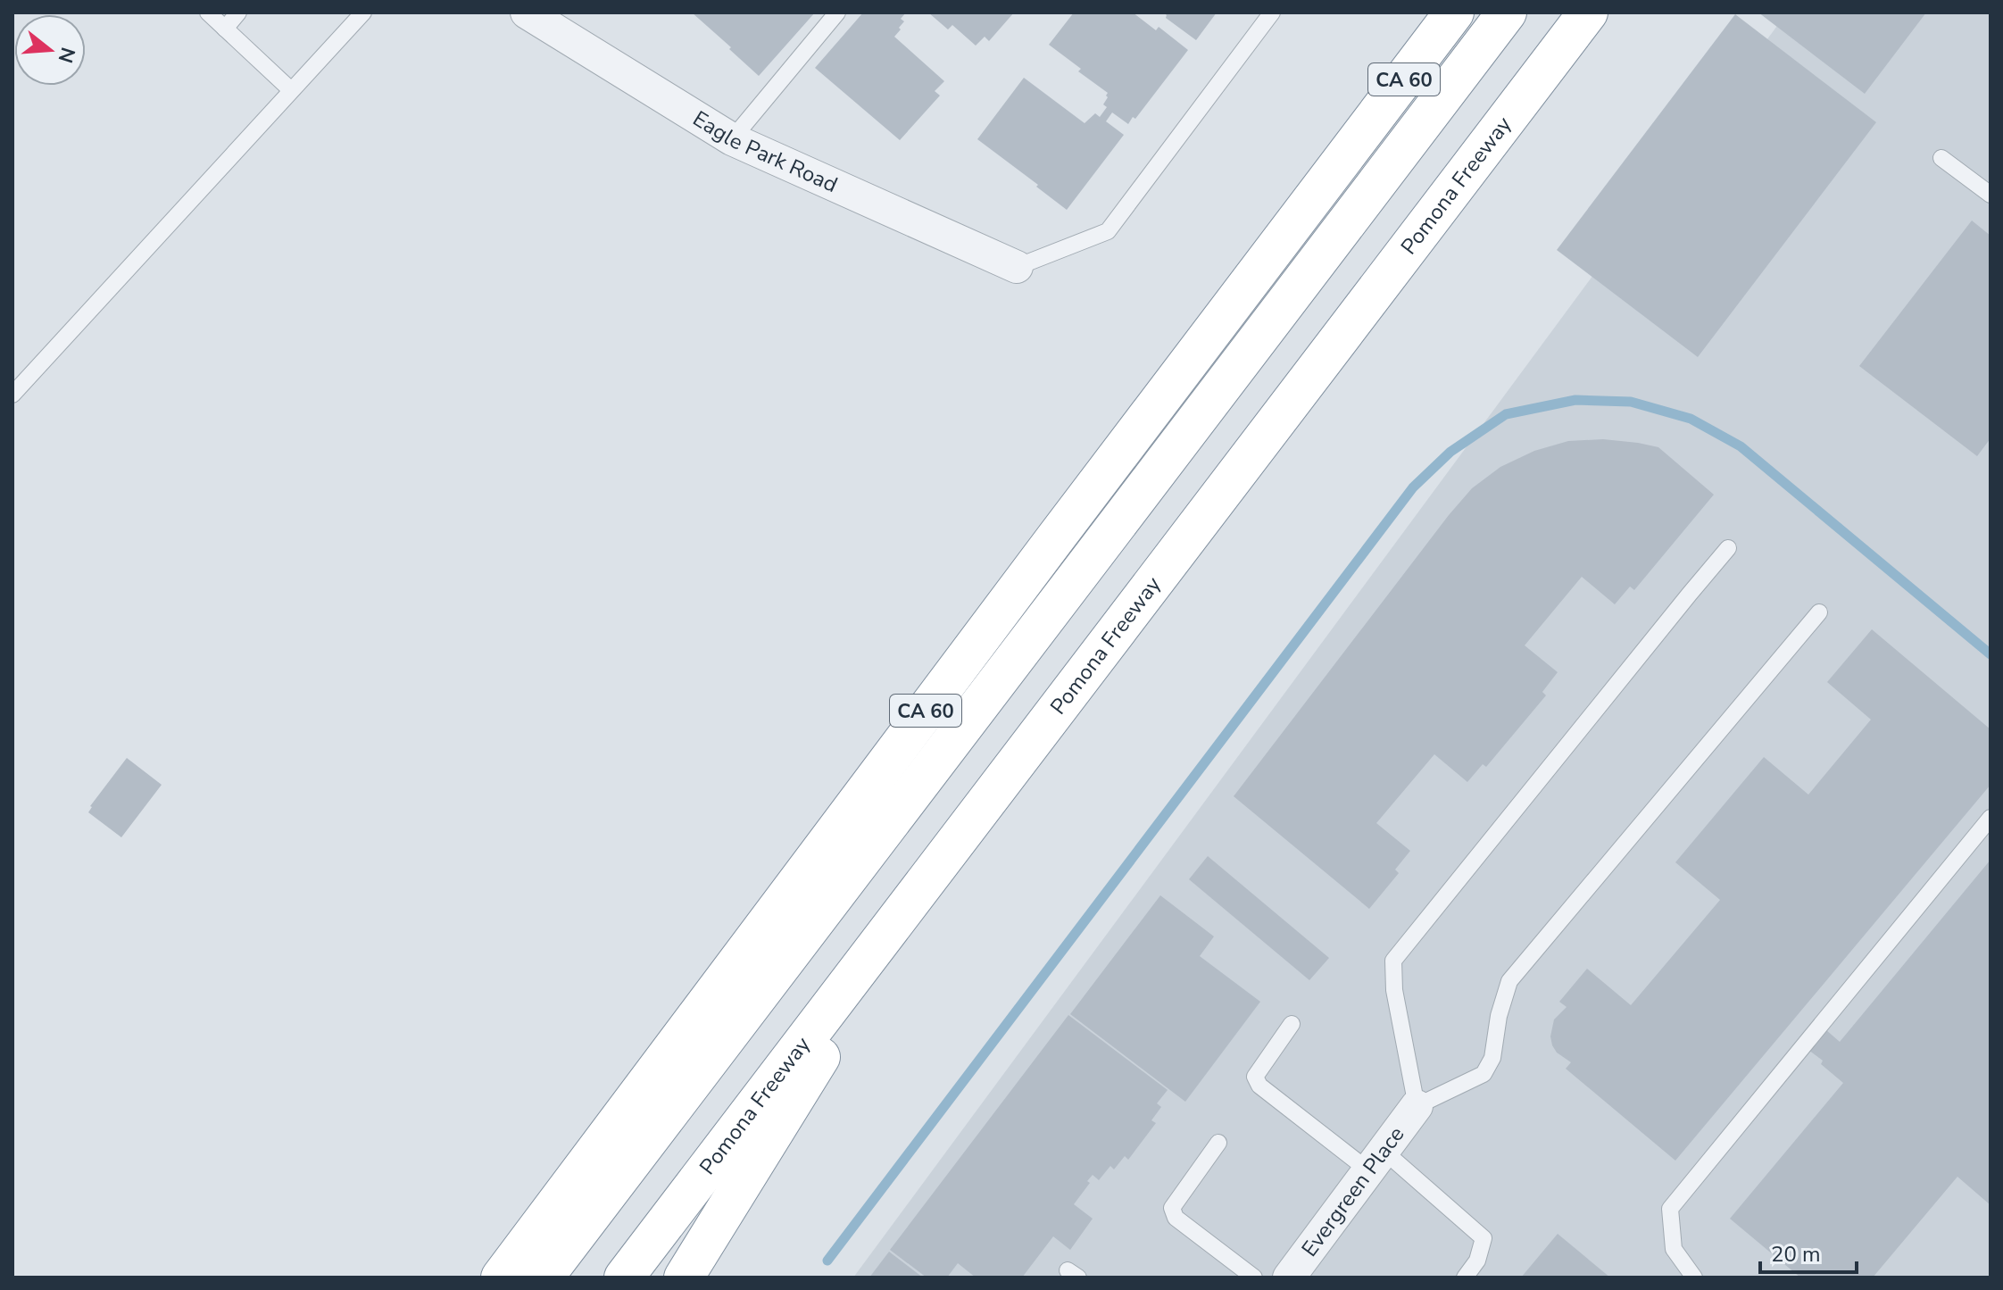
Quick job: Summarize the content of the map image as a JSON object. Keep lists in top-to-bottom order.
{
  "streets": {
    "highway": ["CA 60", "Pomona Freeway"],
    "street": ["Eagle Park Road", "Evergreen Place"]
  },
  "scale_bar": "20 m",
  "north": "right"
}
